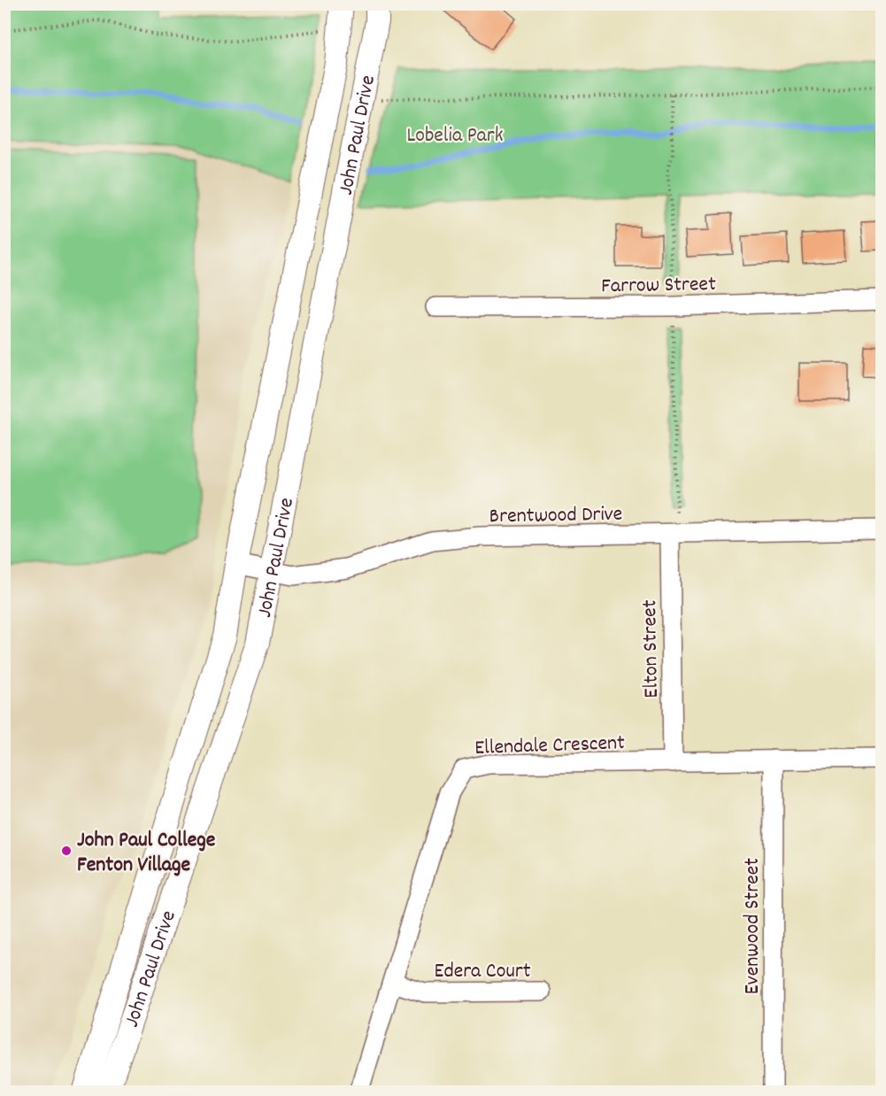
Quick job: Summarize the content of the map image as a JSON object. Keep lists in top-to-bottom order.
{
  "streets": {
    "street": [
      "John Paul Drive",
      "Farrow Street",
      "Brentwood Drive",
      "Elton Street",
      "Ellendale Crescent",
      "Evenwood Street",
      "Edera Court"
    ]
  },
  "crossings": [
    ["John Paul Drive", "Brentwood Drive"],
    ["Brentwood Drive", "Elton Street"],
    ["Elton Street", "Ellendale Crescent"],
    ["Ellendale Crescent", "Evenwood Street"],
    ["Ellendale Crescent", "Edera Court"]
  ],
  "parks": ["Lobelia Park"],
  "places": ["John Paul College Fenton Village"]
}
